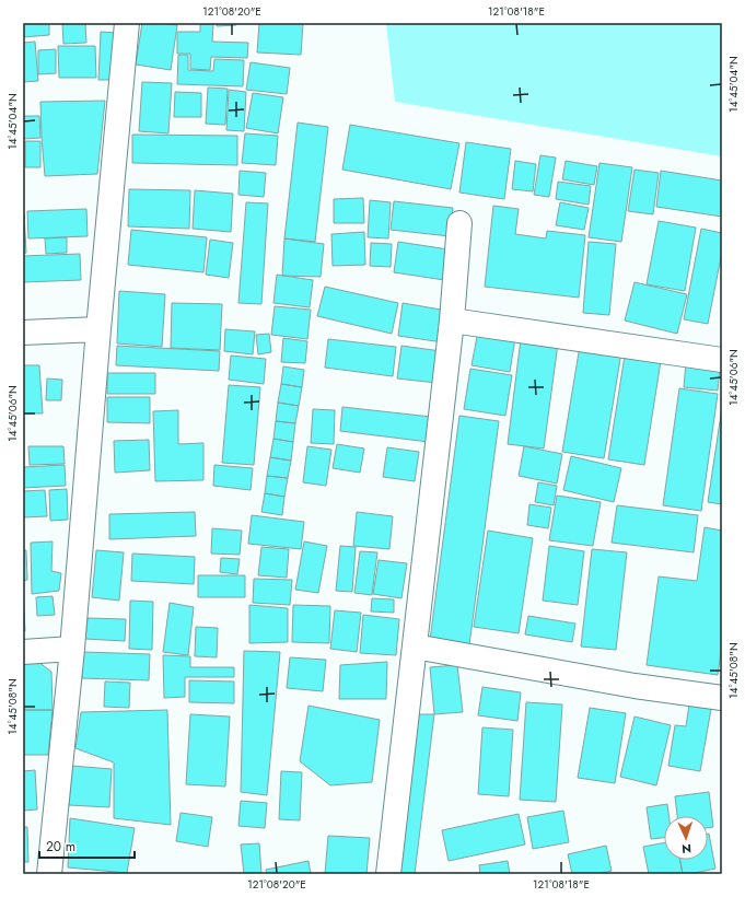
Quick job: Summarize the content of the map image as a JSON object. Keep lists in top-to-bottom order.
{
  "scale_bar": "20 m",
  "north": "bottom",
  "coordinates": [
    "121°08'20\"E",
    "121°08'18\"E",
    "14°45'04\"N",
    "14°45'06\"N",
    "14°45'08\"N"
  ]
}
